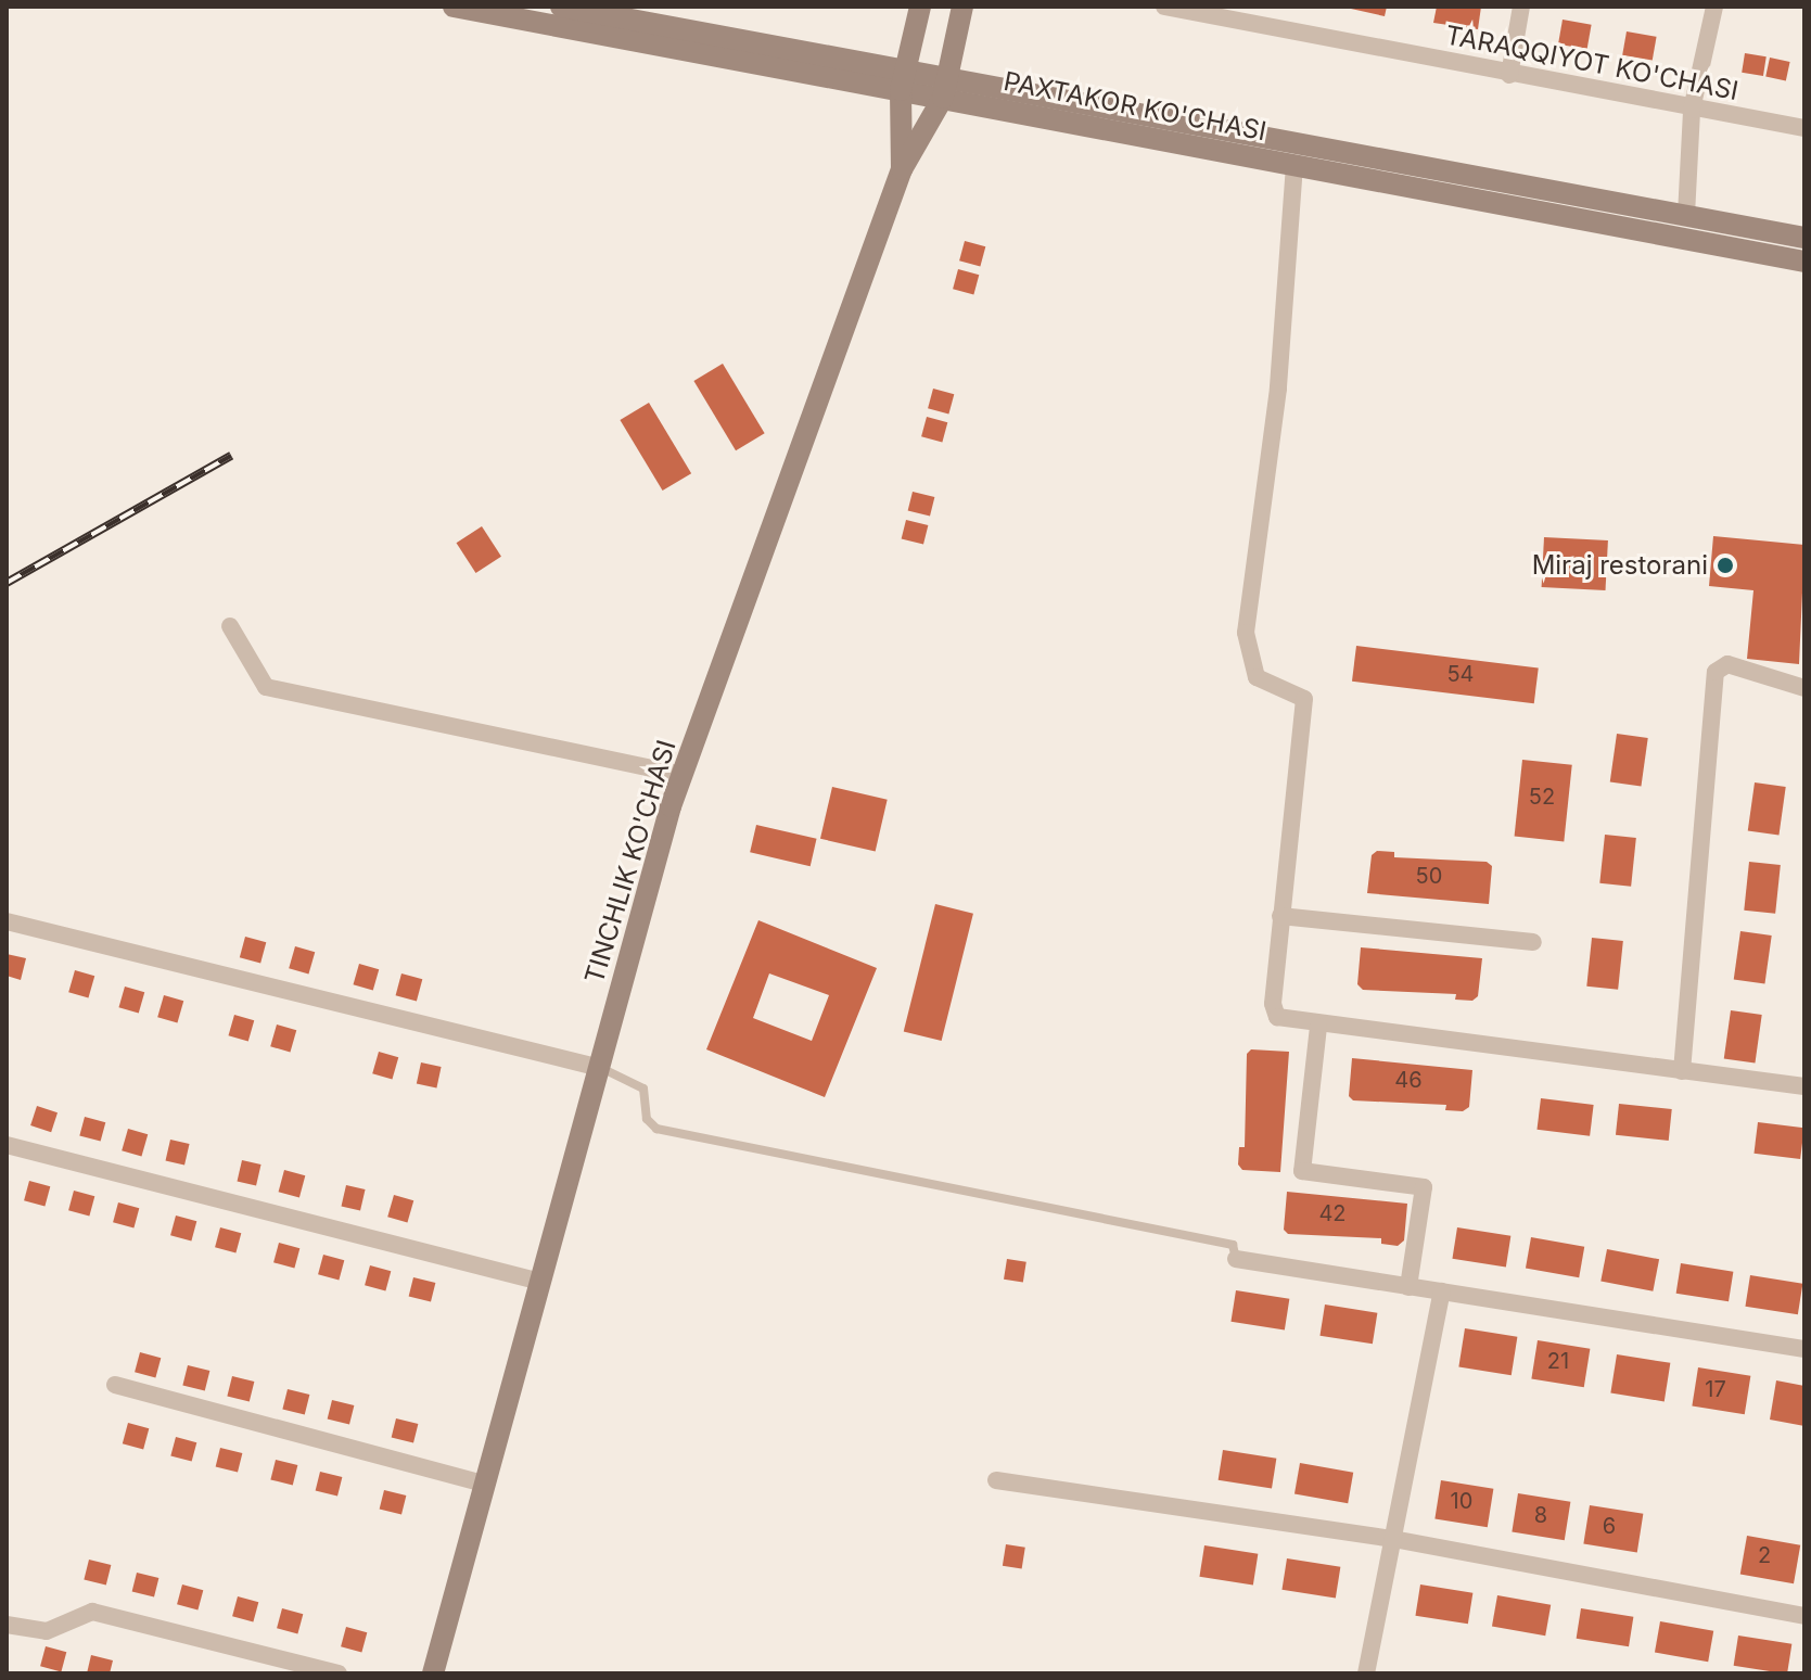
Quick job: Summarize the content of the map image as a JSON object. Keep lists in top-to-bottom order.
{
  "streets": {
    "main road": ["PAXTAKOR KO'CHASI", "TINCHLIK KO'CHASI"],
    "street": ["TARAQQIYOT KO'CHASI"]
  },
  "crossings": [
    ["PAXTAKOR KO'CHASI", "TINCHLIK KO'CHASI"]
  ],
  "places": ["Miraj restorani"],
  "house_numbers": [
    "54",
    "52",
    "50",
    "46",
    "42",
    "21",
    "17",
    "10",
    "8",
    "6",
    "2"
  ]
}
